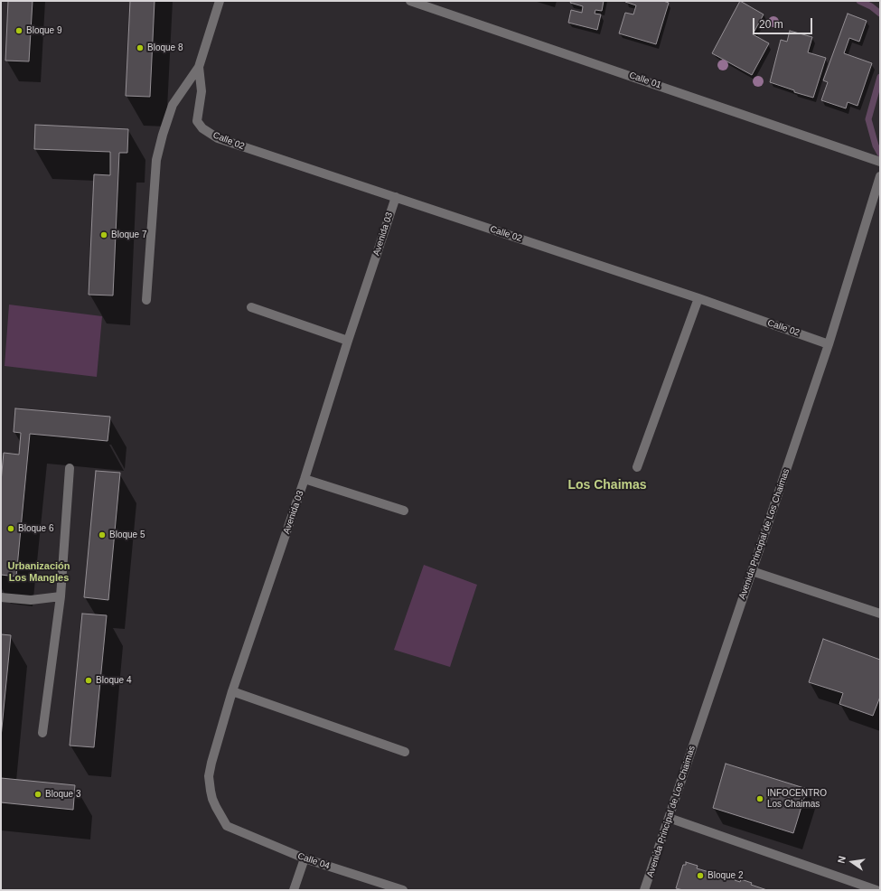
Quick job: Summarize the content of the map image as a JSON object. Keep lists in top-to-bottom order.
{
  "streets": {
    "street": [
      "Calle 01",
      "Calle 02",
      "Avenida 03",
      "Avenida Principal de Los Chaimas",
      "Calle 04"
    ]
  },
  "crossings": [
    ["Calle 02", "Avenida 03"],
    ["Calle 02", "Avenida Principal de Los Chaimas"],
    ["Avenida 03", "Calle 04"]
  ],
  "districts": ["Los Chaimas", "Urbanización Los Mangles"],
  "places": [
    "Bloque 9",
    "Bloque 8",
    "Bloque 7",
    "Bloque 6",
    "Bloque 5",
    "Bloque 4",
    "Bloque 3",
    "INFOCENTRO Los Chaimas",
    "Bloque 2"
  ],
  "scale_bar": "20 m",
  "north": "left"
}
